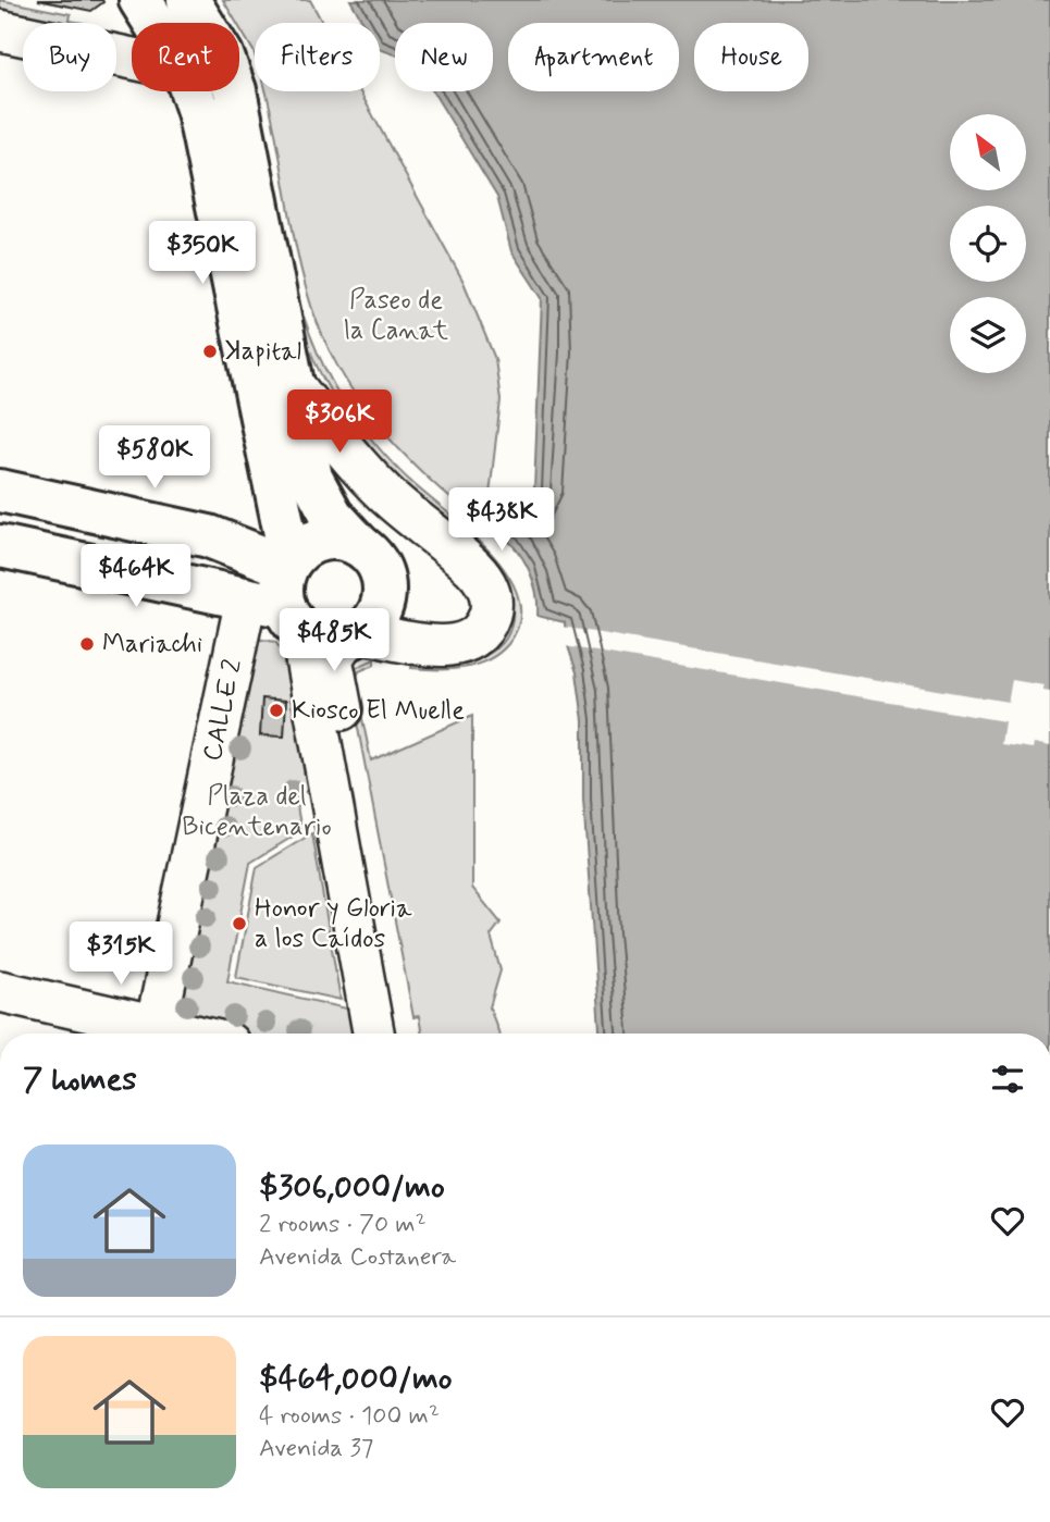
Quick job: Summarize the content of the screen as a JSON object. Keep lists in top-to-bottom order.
{
  "streets": {
    "street": ["CALLE 2"]
  },
  "parks": ["Paseo de la Canat", "Plaza del Bicentenario"],
  "places": [
    "Ʞapital",
    "Mariachi",
    "Kiosco El Muelle",
    "Honor y Gloria a los Caídos"
  ],
  "north": "top left",
  "page": {
    "chip": [
      "Buy",
      "Rent",
      "Filters",
      "New",
      "Apartment",
      "House"
    ],
    "price": [
      "$350K",
      "$306K",
      "$580K",
      "$438K",
      "$464K",
      "$485K",
      "$315K"
    ],
    "heading": "7 homes",
    "list": [
      {
        "name": "$306,000/mo",
        "note": "2 rooms · 70 m² · Avenida Costanera"
      },
      {
        "name": "$464,000/mo",
        "note": "4 rooms · 100 m² · Avenida 37"
      }
    ]
  }
}
